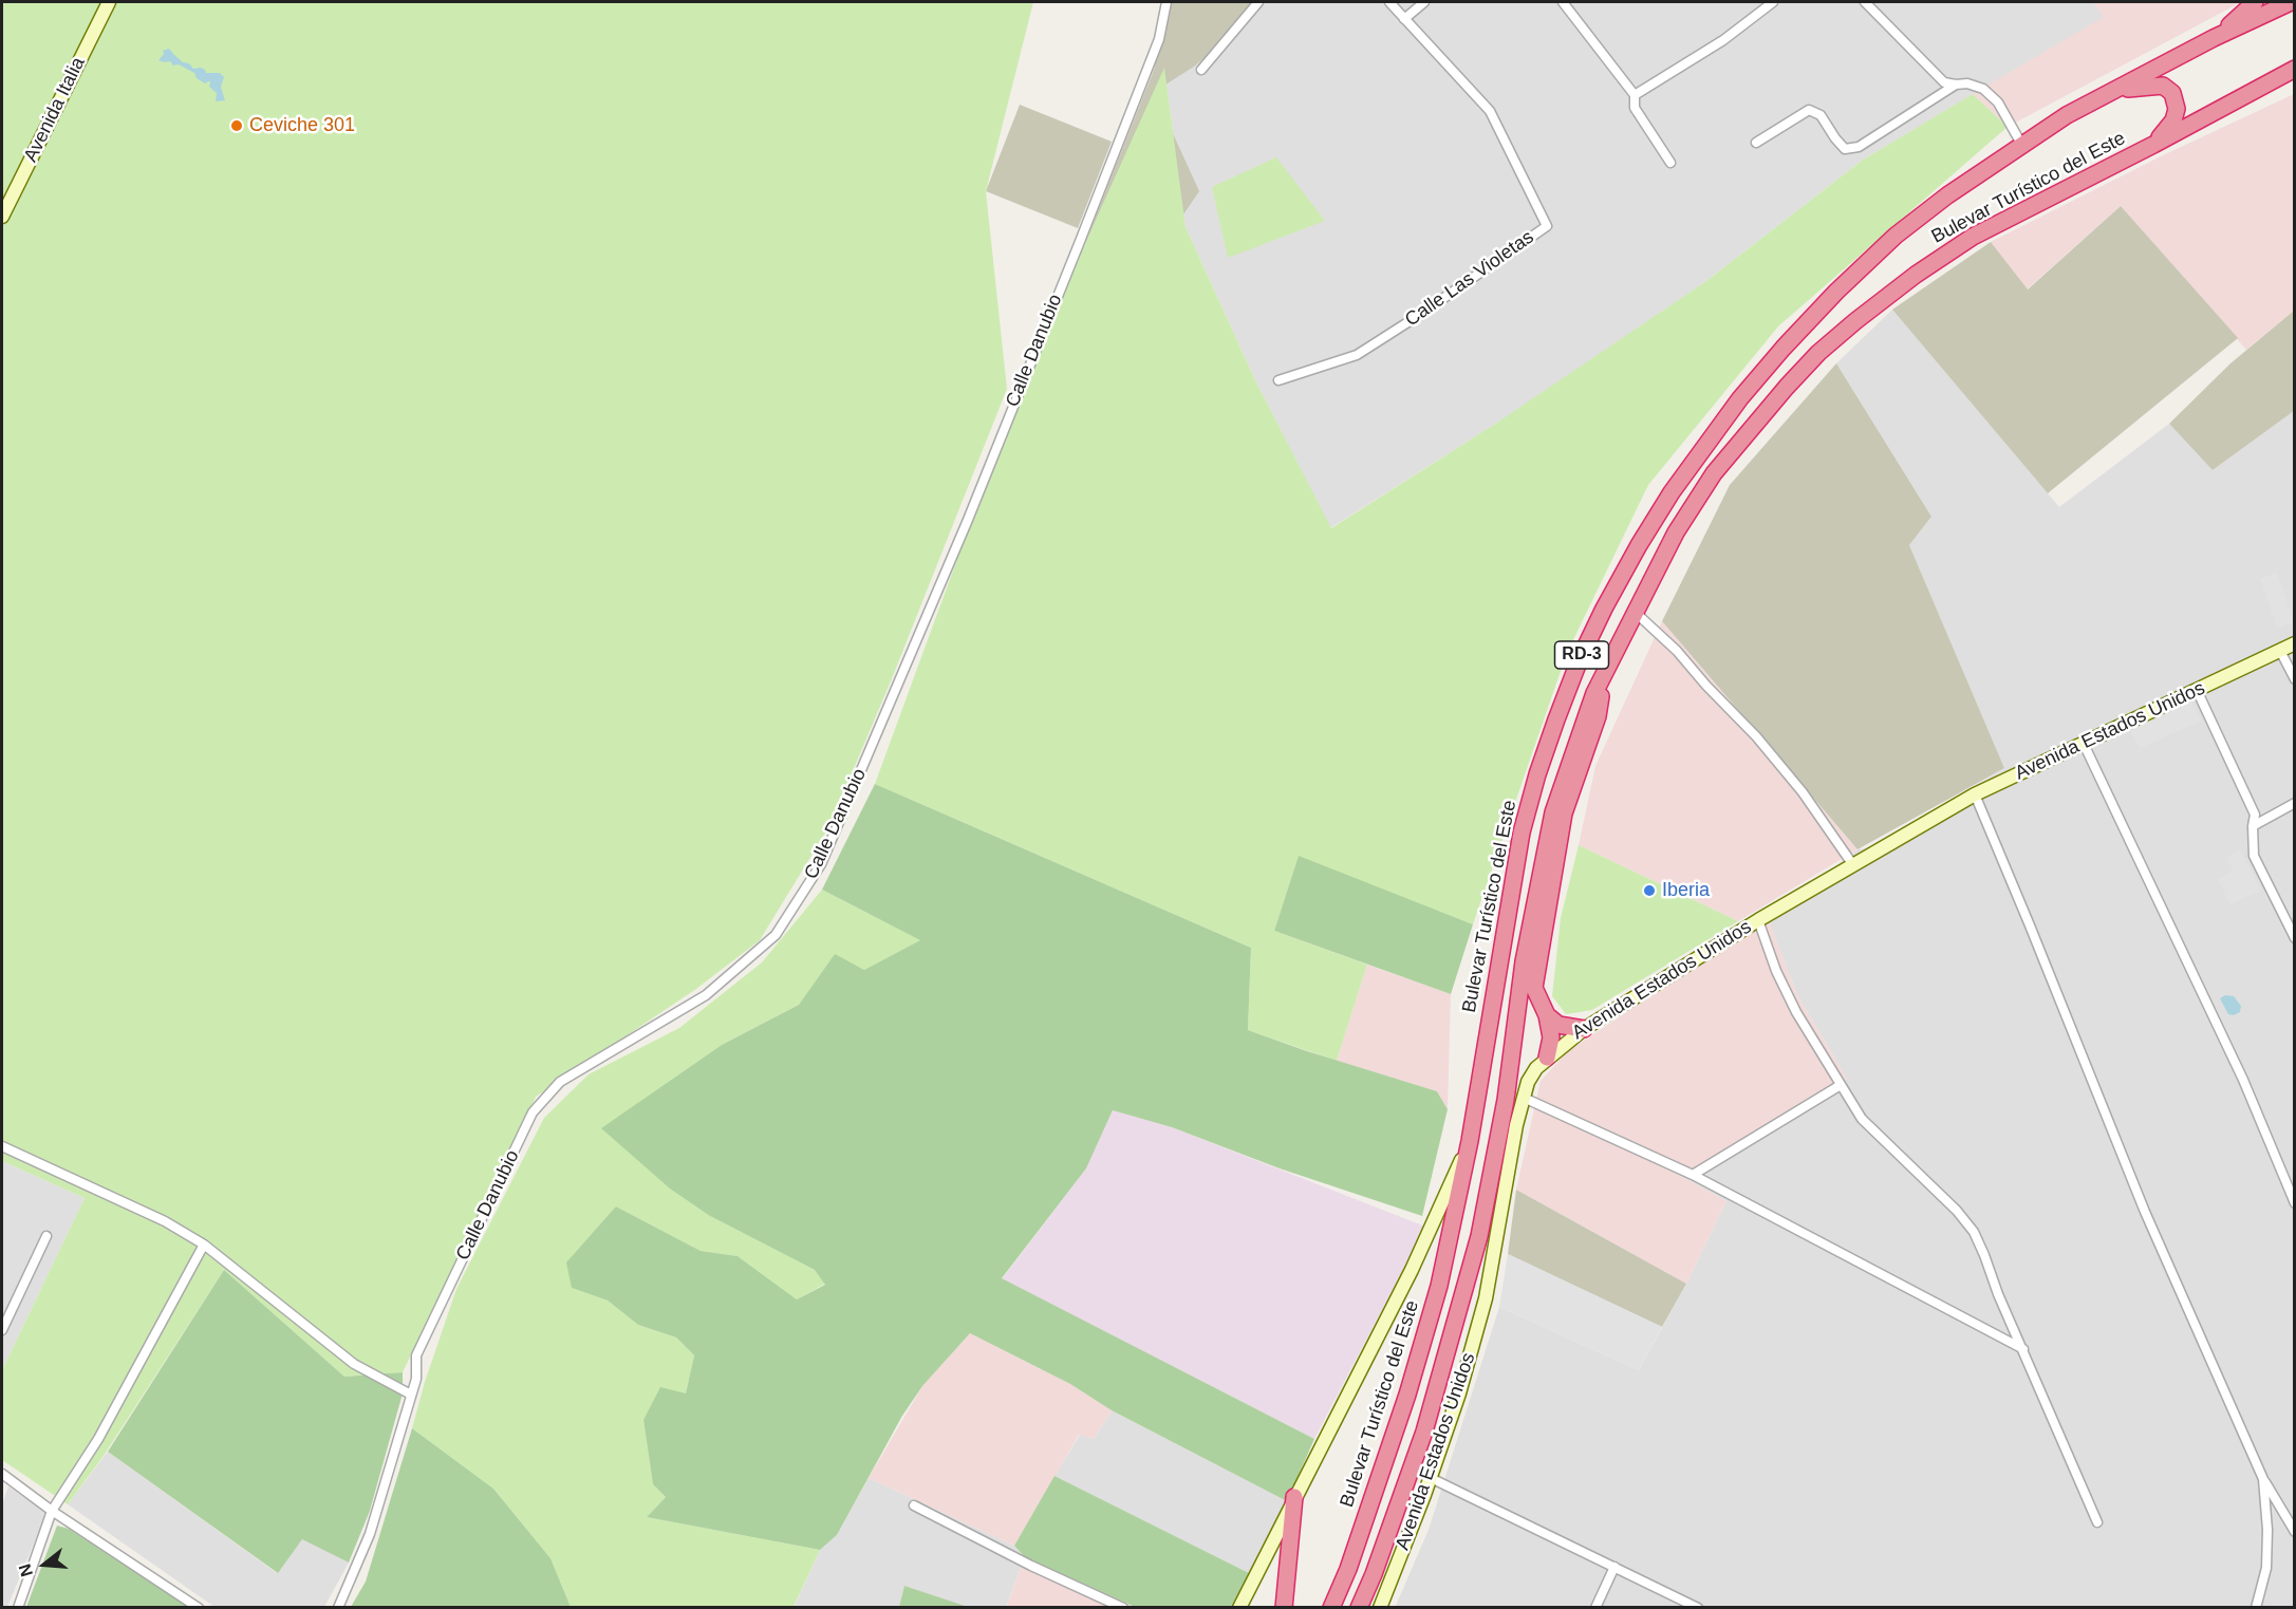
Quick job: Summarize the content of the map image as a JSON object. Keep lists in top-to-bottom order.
{
  "streets": {
    "highway": ["Bulevar Turístico del Este", "RD-3"],
    "street": [
      "Avenida Italia",
      "Calle Las Violetas",
      "Calle Danubio",
      "Avenida Estados Unidos"
    ]
  },
  "places": ["Ceviche 301", "Iberia"],
  "north": "left"
}
